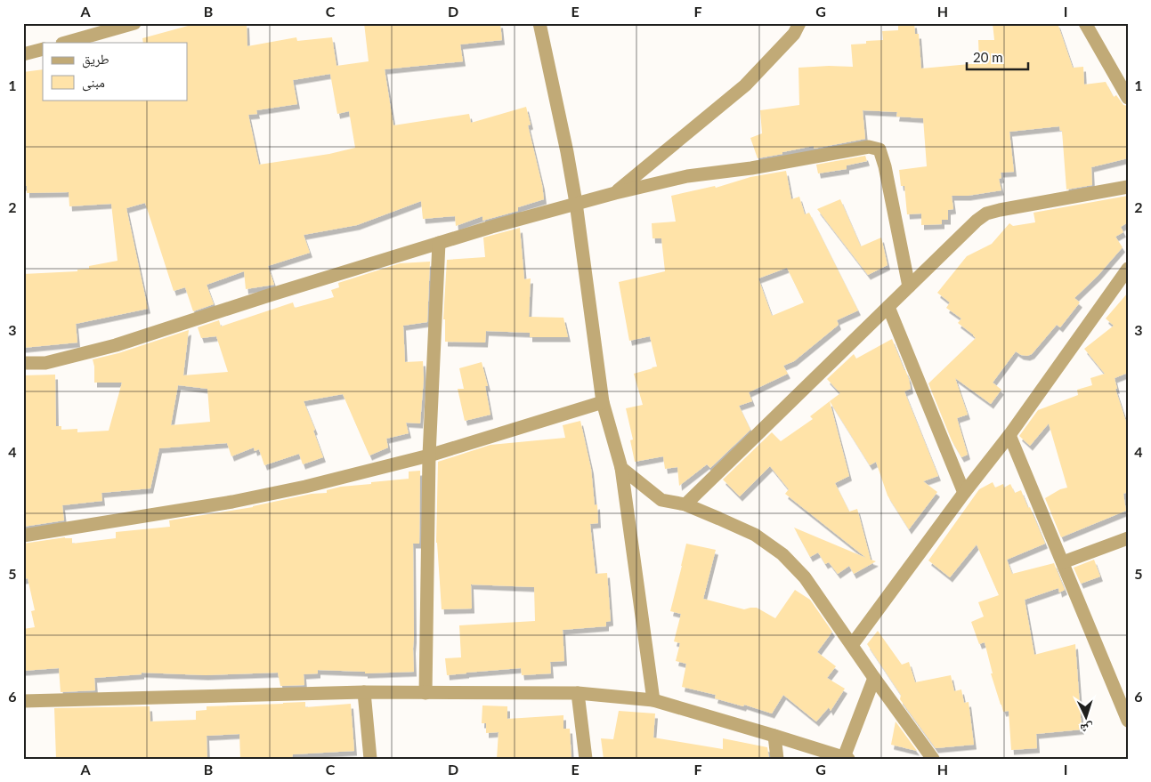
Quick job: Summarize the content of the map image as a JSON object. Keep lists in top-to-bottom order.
{
  "legend": ["طريق", "مبنى"],
  "scale_bar": "20 m",
  "north": "bottom",
  "grid": {
    "columns": [
      "A",
      "B",
      "C",
      "D",
      "E",
      "F",
      "G",
      "H",
      "I"
    ],
    "rows": [
      "1",
      "2",
      "3",
      "4",
      "5",
      "6"
    ]
  }
}
